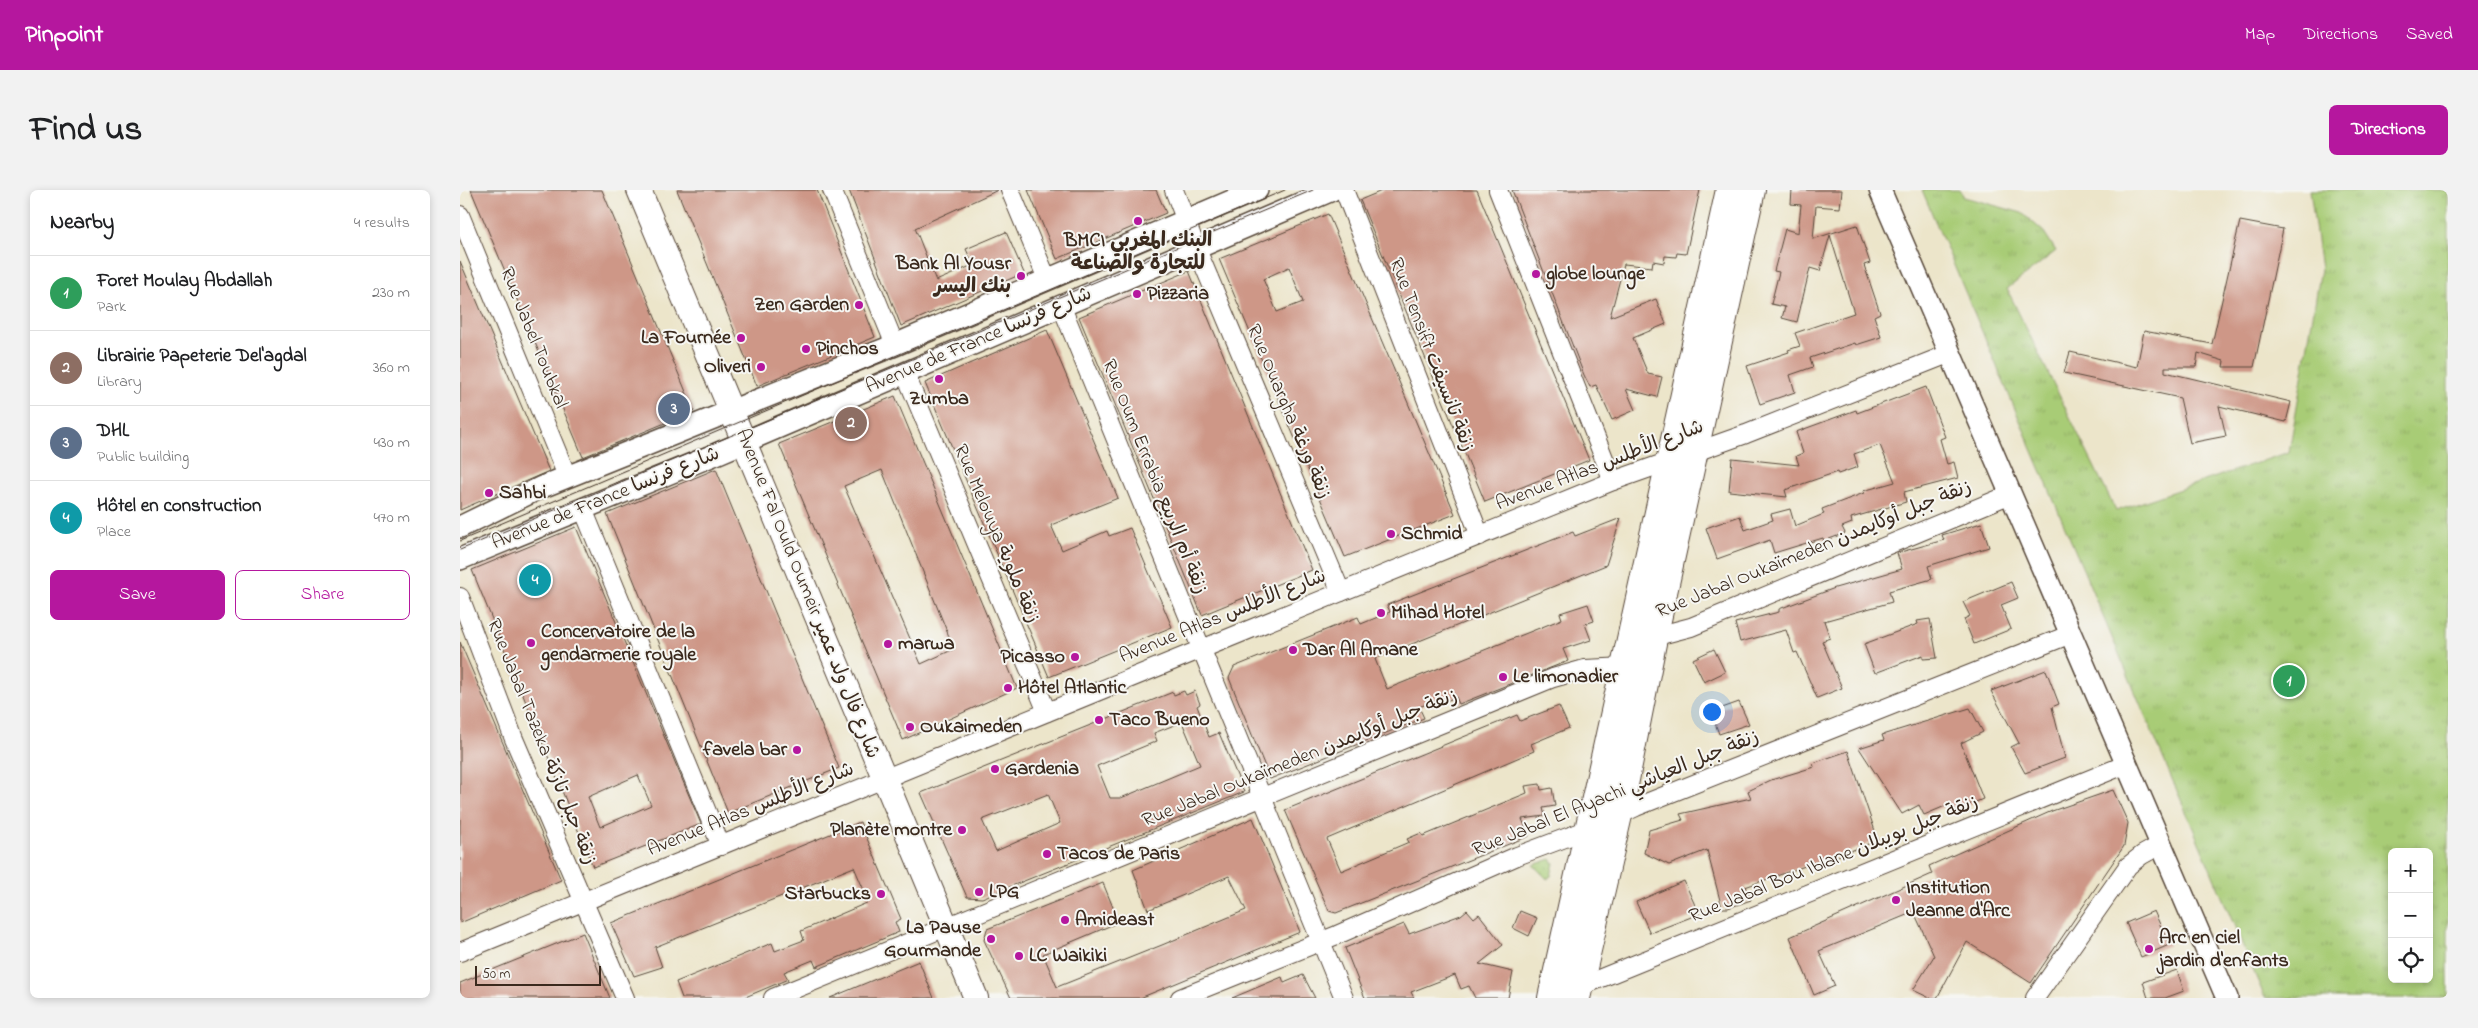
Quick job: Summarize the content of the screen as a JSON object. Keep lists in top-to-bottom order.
{
  "streets": {
    "main road": ["Avenue Fal Ould Oumeir شارع فال ولد عمير"],
    "street": [
      "Rue Jabel Toubkal",
      "Avenue de France شارع فرنسا",
      "Rue Tensift زنقة تانسيفت",
      "Rue Ouargha زنقة ورغة",
      "Avenue Atlas شارع الأطلس",
      "Rue Oum Errabia زنقة أم الربيع",
      "Rue Melouya زنقة ملوية",
      "Rue Jabal Oukaïmeden زنقة جبل أوكايمدن",
      "Rue Jabal Tazeka زنقة جبل تازكة",
      "Rue Jabal El Ayachi زنقة جبل العياشي",
      "Rue Jabal Bou Iblane زنقة جبل بويبلان"
    ]
  },
  "crossings": [
    ["Rue Jabel Toubkal", "Avenue de France شارع فرنسا"],
    ["Avenue de France شارع فرنسا", "Rue Ouargha زنقة ورغة"],
    ["Avenue de France شارع فرنسا", "Rue Oum Errabia زنقة أم الربيع"],
    ["Avenue de France شارع فرنسا", "Rue Melouya زنقة ملوية"],
    ["Avenue de France شارع فرنسا", "Avenue Fal Ould Oumeir شارع فال ولد عمير"],
    ["Rue Tensift زنقة تانسيفت", "Avenue Atlas شارع الأطلس"],
    ["Rue Ouargha زنقة ورغة", "Avenue Atlas شارع الأطلس"],
    ["Avenue Atlas شارع الأطلس", "Rue Oum Errabia زنقة أم الربيع"],
    ["Avenue Atlas شارع الأطلس", "Rue Melouya زنقة ملوية"],
    ["Avenue Atlas شارع الأطلس", "Avenue Fal Ould Oumeir شارع فال ولد عمير"],
    ["Avenue Atlas شارع الأطلس", "Rue Jabal Tazeka زنقة جبل تازكة"],
    ["Rue Oum Errabia زنقة أم الربيع", "Rue Jabal Oukaïmeden زنقة جبل أوكايمدن"],
    ["Rue Oum Errabia زنقة أم الربيع", "Rue Jabal El Ayachi زنقة جبل العياشي"],
    ["Rue Jabal Oukaïmeden زنقة جبل أوكايمدن", "Avenue Fal Ould Oumeir شارع فال ولد عمير"]
  ],
  "places": [
    "BMCI البنك المغربي للتجارة والصناعة",
    "globe lounge",
    "Bank Al Yousr بنك اليسر",
    "Pizzaria",
    "Zen Garden",
    "La Fournée",
    "Pinchos",
    "Oliveri",
    "Zumba",
    "Sahbi",
    "Schmid",
    "Mihad Hotel",
    "Concervatoire de la gendarmerie royale",
    "marwa",
    "Dar Al Amane",
    "Picasso",
    "Le limonadier",
    "Hôtel Atlantic",
    "Taco Bueno",
    "Oukaimeden",
    "favela bar",
    "Gardenia",
    "Planète montre",
    "Tacos de Paris",
    "LPG",
    "Starbucks",
    "Institution Jeanne d'Arc",
    "Amideast",
    "La Pause Gourmande",
    "Arc en ciel jardin d'enfants",
    "LC Waikiki"
  ],
  "scale_bar": "50 m",
  "page": {
    "header": "Pinpoint",
    "nav": ["Map", "Directions", "Saved"],
    "title": "Find us",
    "buttons": [
      "Directions",
      ["Save", "Share"]
    ],
    "heading": ["Nearby", "4 results"],
    "list": [
      {
        "mark": "1",
        "name": "Foret Moulay Abdallah",
        "note": "Park",
        "value": "230 m"
      },
      {
        "mark": "2",
        "name": "Librairie Papeterie Del'agdal",
        "note": "Library",
        "value": "360 m"
      },
      {
        "mark": "3",
        "name": "DHL",
        "note": "Public building",
        "value": "430 m"
      },
      {
        "mark": "4",
        "name": "Hôtel en construction",
        "note": "Place",
        "value": "470 m"
      }
    ],
    "pins": [
      "3",
      "2",
      "4",
      "1"
    ],
    "map_buttons": ["+", "−"],
    "scale": "50 m"
  }
}
